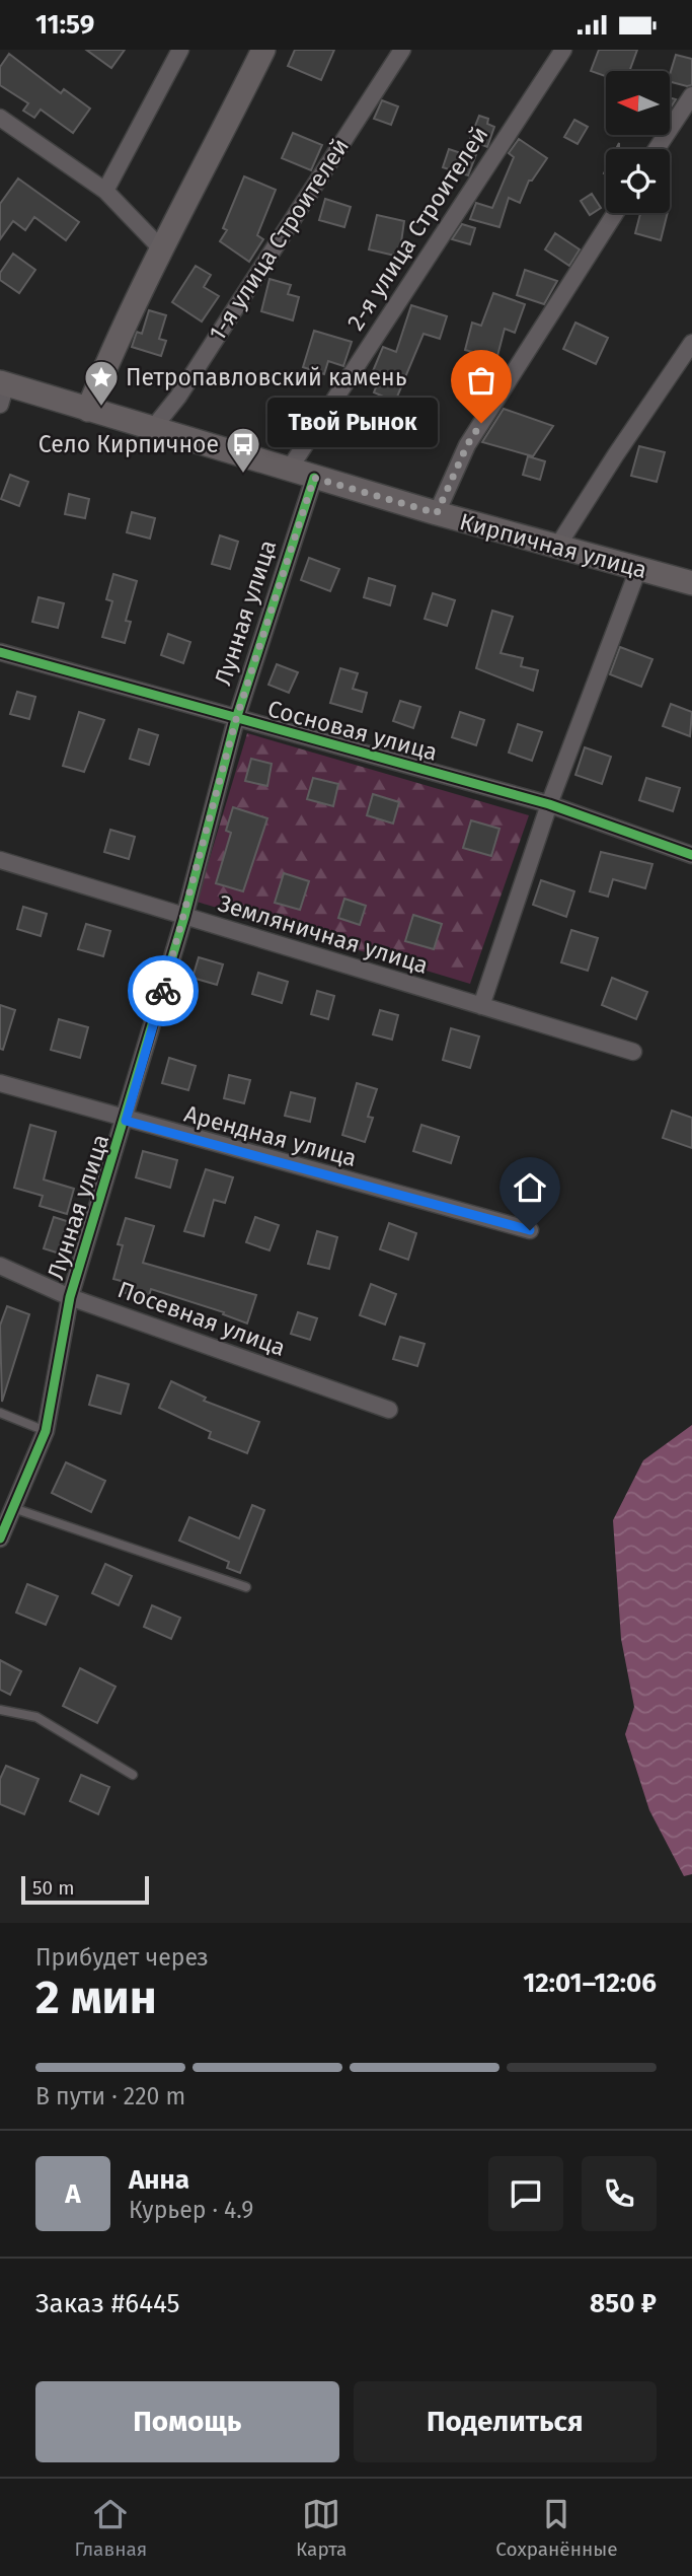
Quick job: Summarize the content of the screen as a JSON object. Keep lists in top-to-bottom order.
{
  "streets": {
    "main road": ["Кирпичная улица"],
    "street": [
      "2-я улица Строителей",
      "1-я улица Строителей",
      "Лунная улица",
      "Сосновая улица",
      "Земляничная улица",
      "Арендная улица",
      "Посевная улица"
    ]
  },
  "crossings": [
    ["2-я улица Строителей", "Кирпичная улица"],
    ["1-я улица Строителей", "Кирпичная улица"],
    ["Кирпичная улица", "Лунная улица"],
    ["Лунная улица", "Сосновая улица"],
    ["Лунная улица", "Земляничная улица"],
    ["Лунная улица", "Арендная улица"],
    ["Лунная улица", "Посевная улица"]
  ],
  "places": {
    "place": ["Петропавловский камень"],
    "other": ["Твой Рынок"],
    "bus stop": ["Село Кирпичное"]
  },
  "scale_bar": "50 m",
  "north": "left",
  "page": {
    "status": "11:59",
    "bubble": "Твой Рынок",
    "scale": "50 m",
    "heading": ["2 мин", "Прибудет через", "12:01–12:06"],
    "panel": [
      "Анна",
      "Курьер · 4.9",
      "Заказ #6445",
      "850 ₽"
    ],
    "bar": "В пути · 220 m",
    "round": "А",
    "buttons": ["Помощь", "Поделиться"],
    "tabs": ["Главная", "Карта", "Сохранённые"]
  }
}
